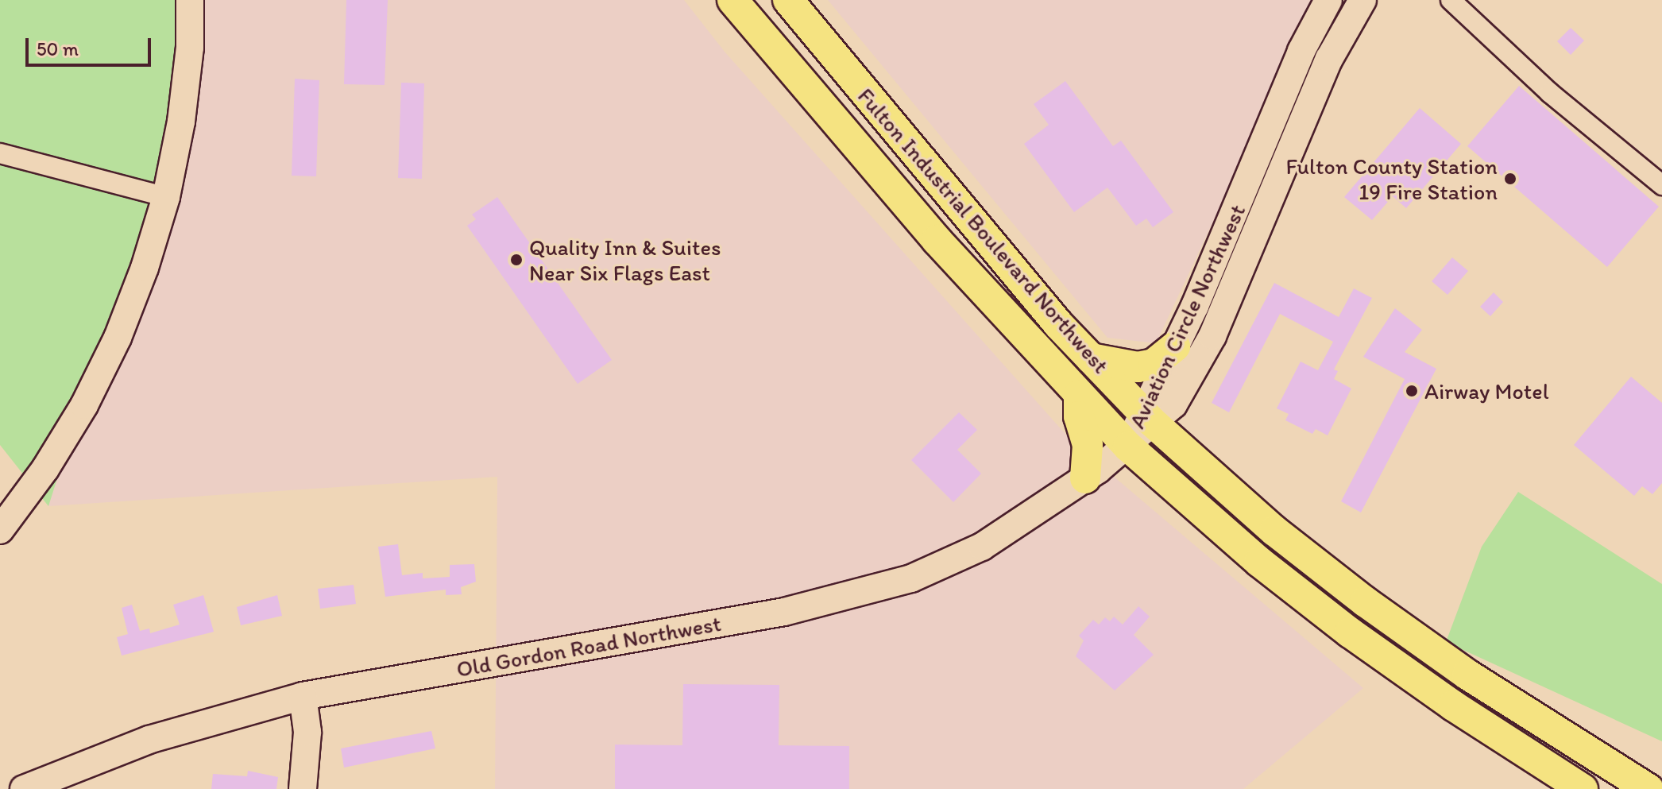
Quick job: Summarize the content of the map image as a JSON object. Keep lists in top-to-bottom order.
{
  "streets": {
    "main road": ["Fulton Industrial Boulevard Northwest", "Aviation Circle Northwest", "Old Gordon Road Northwest"]
  },
  "crossings": [
    ["Fulton Industrial Boulevard Northwest", "Aviation Circle Northwest"],
    ["Fulton Industrial Boulevard Northwest", "Old Gordon Road Northwest"],
    ["Aviation Circle Northwest", "Old Gordon Road Northwest"]
  ],
  "places": ["Fulton County Station 19 Fire Station", "Quality Inn & Suites Near Six Flags East", "Airway Motel"],
  "scale_bar": "50 m"
}
